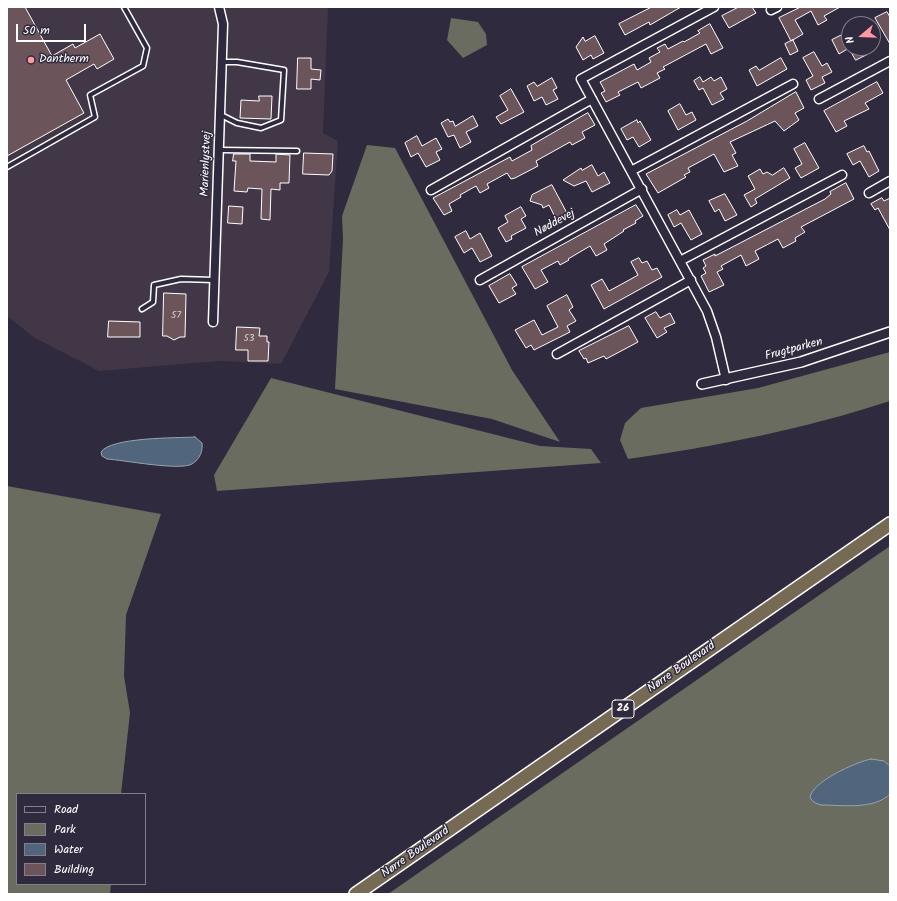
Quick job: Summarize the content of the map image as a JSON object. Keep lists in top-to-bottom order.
{
  "streets": {
    "highway": ["Nørre Boulevard", "26"],
    "street": ["Marienlystvej", "Nøddevej", "Frugtparken"]
  },
  "places": ["Dantherm"],
  "house_numbers": ["57", "53"],
  "legend": [
    "Road",
    "Park",
    "Water",
    "Building"
  ],
  "scale_bar": "50 m",
  "north": "left"
}
